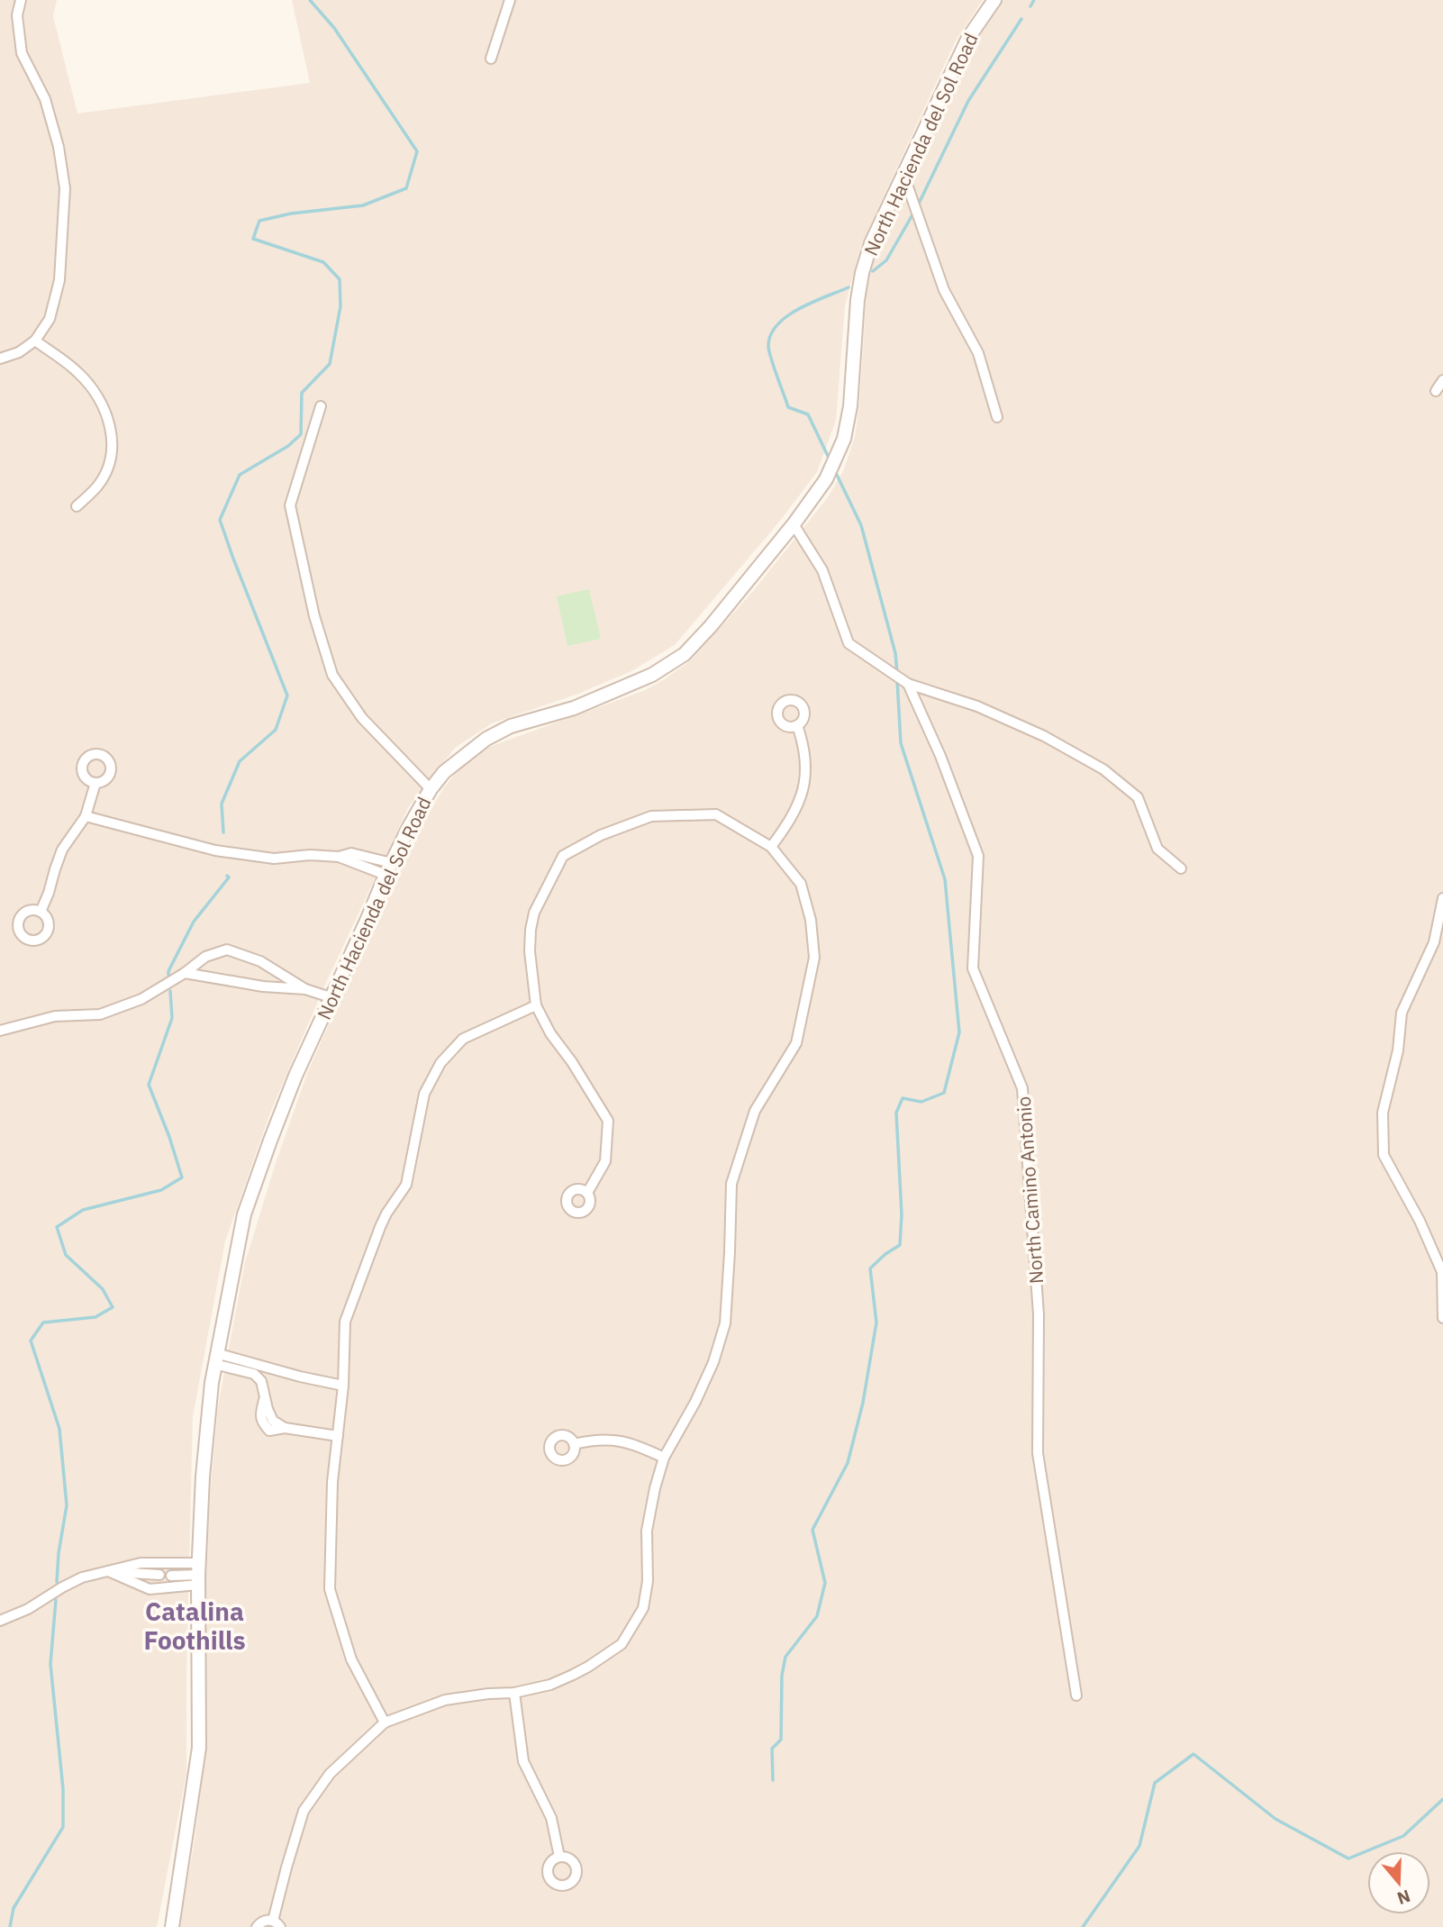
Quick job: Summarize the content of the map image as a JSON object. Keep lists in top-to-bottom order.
{
  "streets": {
    "street": ["North Hacienda del Sol Road", "North Camino Antonio"]
  },
  "districts": ["Catalina Foothills"],
  "north": "bottom"
}
